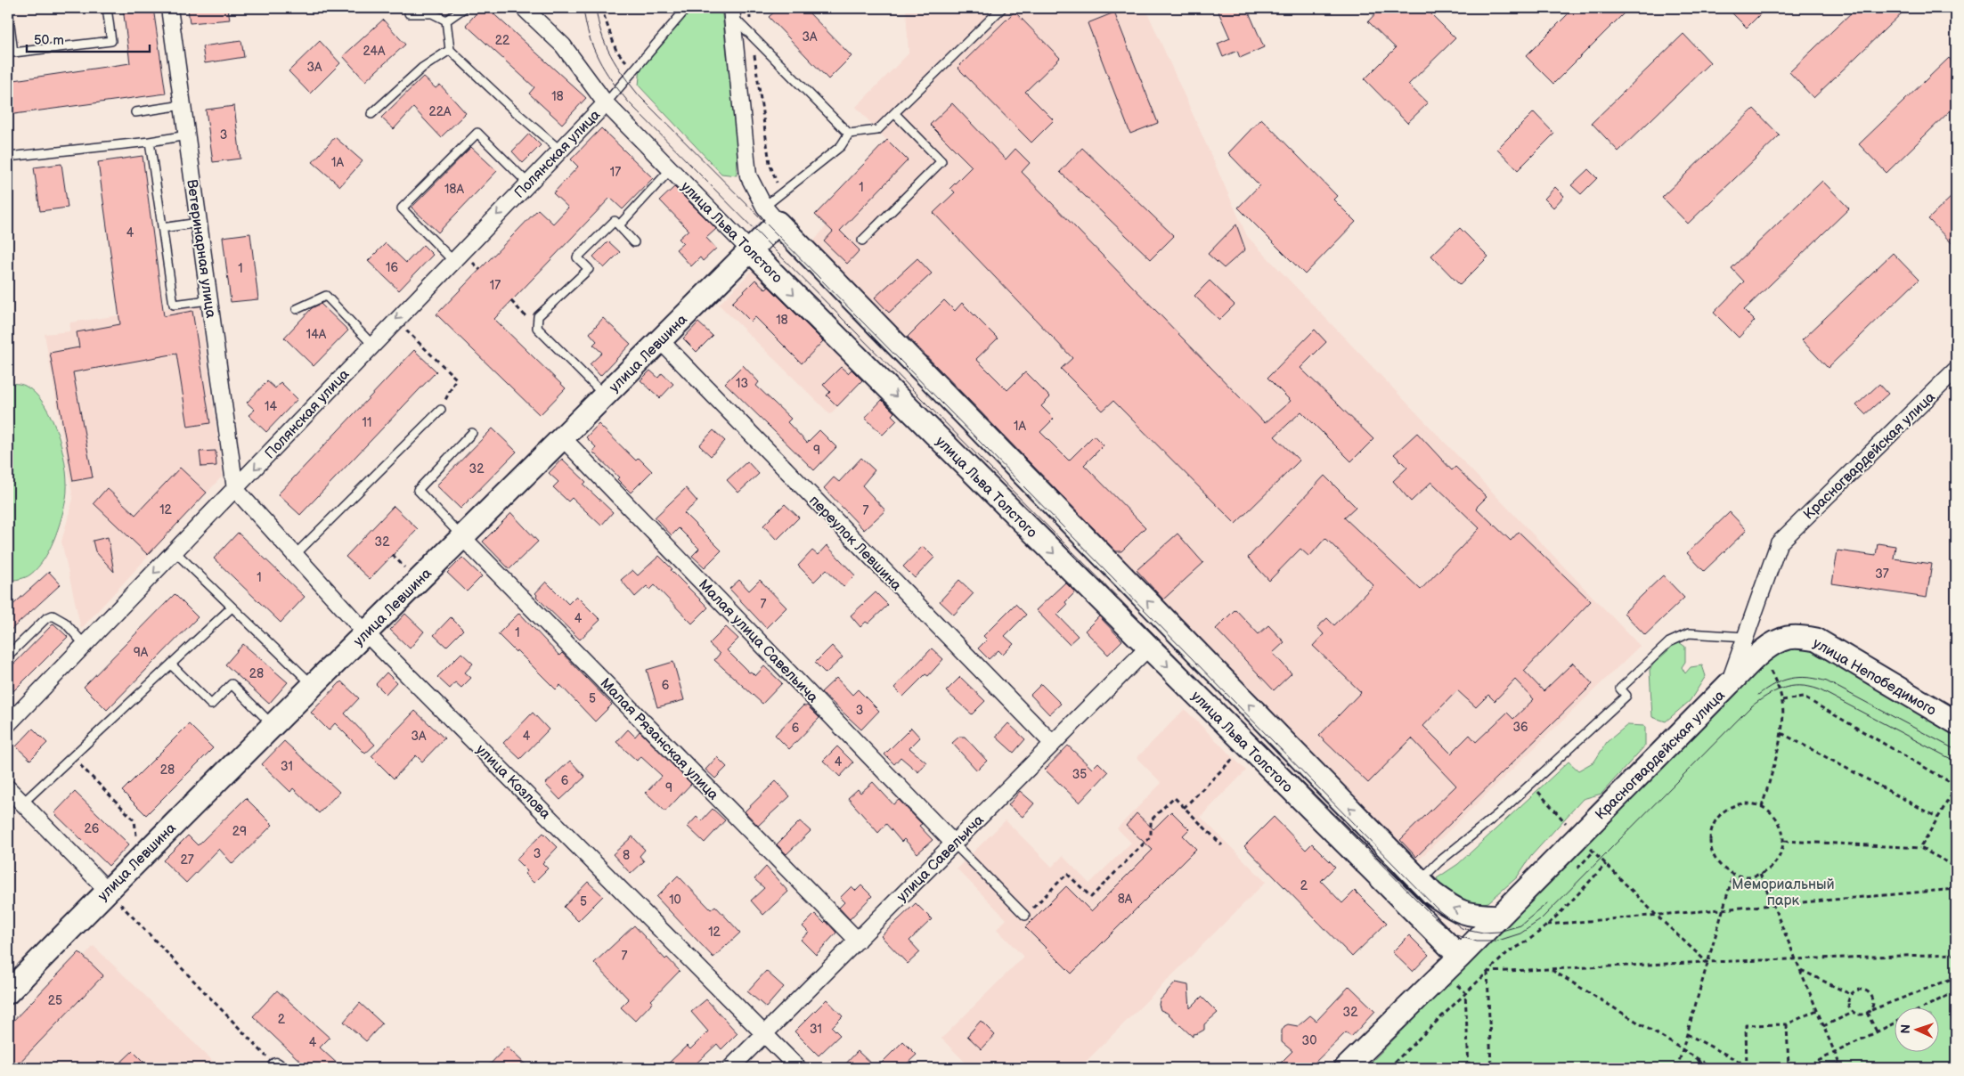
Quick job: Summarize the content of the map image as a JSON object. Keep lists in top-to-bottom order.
{
  "streets": {
    "street": [
      "Полянская улица",
      "улица Льва Толстого",
      "Ветеринарная улица",
      "улица Левшина",
      "Красногвардейская улица",
      "переулок Левшина",
      "Малая улица Савельича",
      "улица Непобедимого",
      "Малая Рязанская улица",
      "улица Козлова",
      "улица Савельича"
    ]
  },
  "crossings": [
    ["Полянская улица", "улица Льва Толстого"],
    ["Полянская улица", "Ветеринарная улица"],
    ["Полянская улица", "улица Козлова"],
    ["улица Льва Толстого", "улица Левшина"],
    ["улица Льва Толстого", "Красногвардейская улица"],
    ["улица Льва Толстого", "улица Савельича"],
    ["Ветеринарная улица", "улица Козлова"],
    ["улица Левшина", "переулок Левшина"],
    ["улица Левшина", "Малая улица Савельича"],
    ["улица Левшина", "Малая Рязанская улица"],
    ["улица Левшина", "улица Козлова"],
    ["Красногвардейская улица", "улица Непобедимого"],
    ["переулок Левшина", "улица Савельича"],
    ["Малая улица Савельича", "улица Савельича"],
    ["Малая Рязанская улица", "улица Савельича"],
    ["улица Козлова", "улица Савельича"]
  ],
  "one_way": ["Полянская улица"],
  "parks": ["Мемориальный парк"],
  "house_numbers": [
    "3А",
    "22",
    "24А",
    "3А",
    "18",
    "22А",
    "3",
    "1А",
    "17",
    "1",
    "18А",
    "4",
    "16",
    "1",
    "17",
    "18",
    "14А",
    "13",
    "14",
    "11",
    "1А",
    "9",
    "32",
    "12",
    "7",
    "32",
    "37",
    "1",
    "7",
    "4",
    "1",
    "9А",
    "28",
    "6",
    "5",
    "3",
    "36",
    "6",
    "3А",
    "4",
    "4",
    "31",
    "28",
    "35",
    "6",
    "9",
    "26",
    "29",
    "3",
    "8",
    "27",
    "2",
    "8А",
    "10",
    "5",
    "12",
    "7",
    "25",
    "32",
    "2",
    "31",
    "30",
    "4"
  ],
  "scale_bar": "50 m",
  "north": "left"
}
